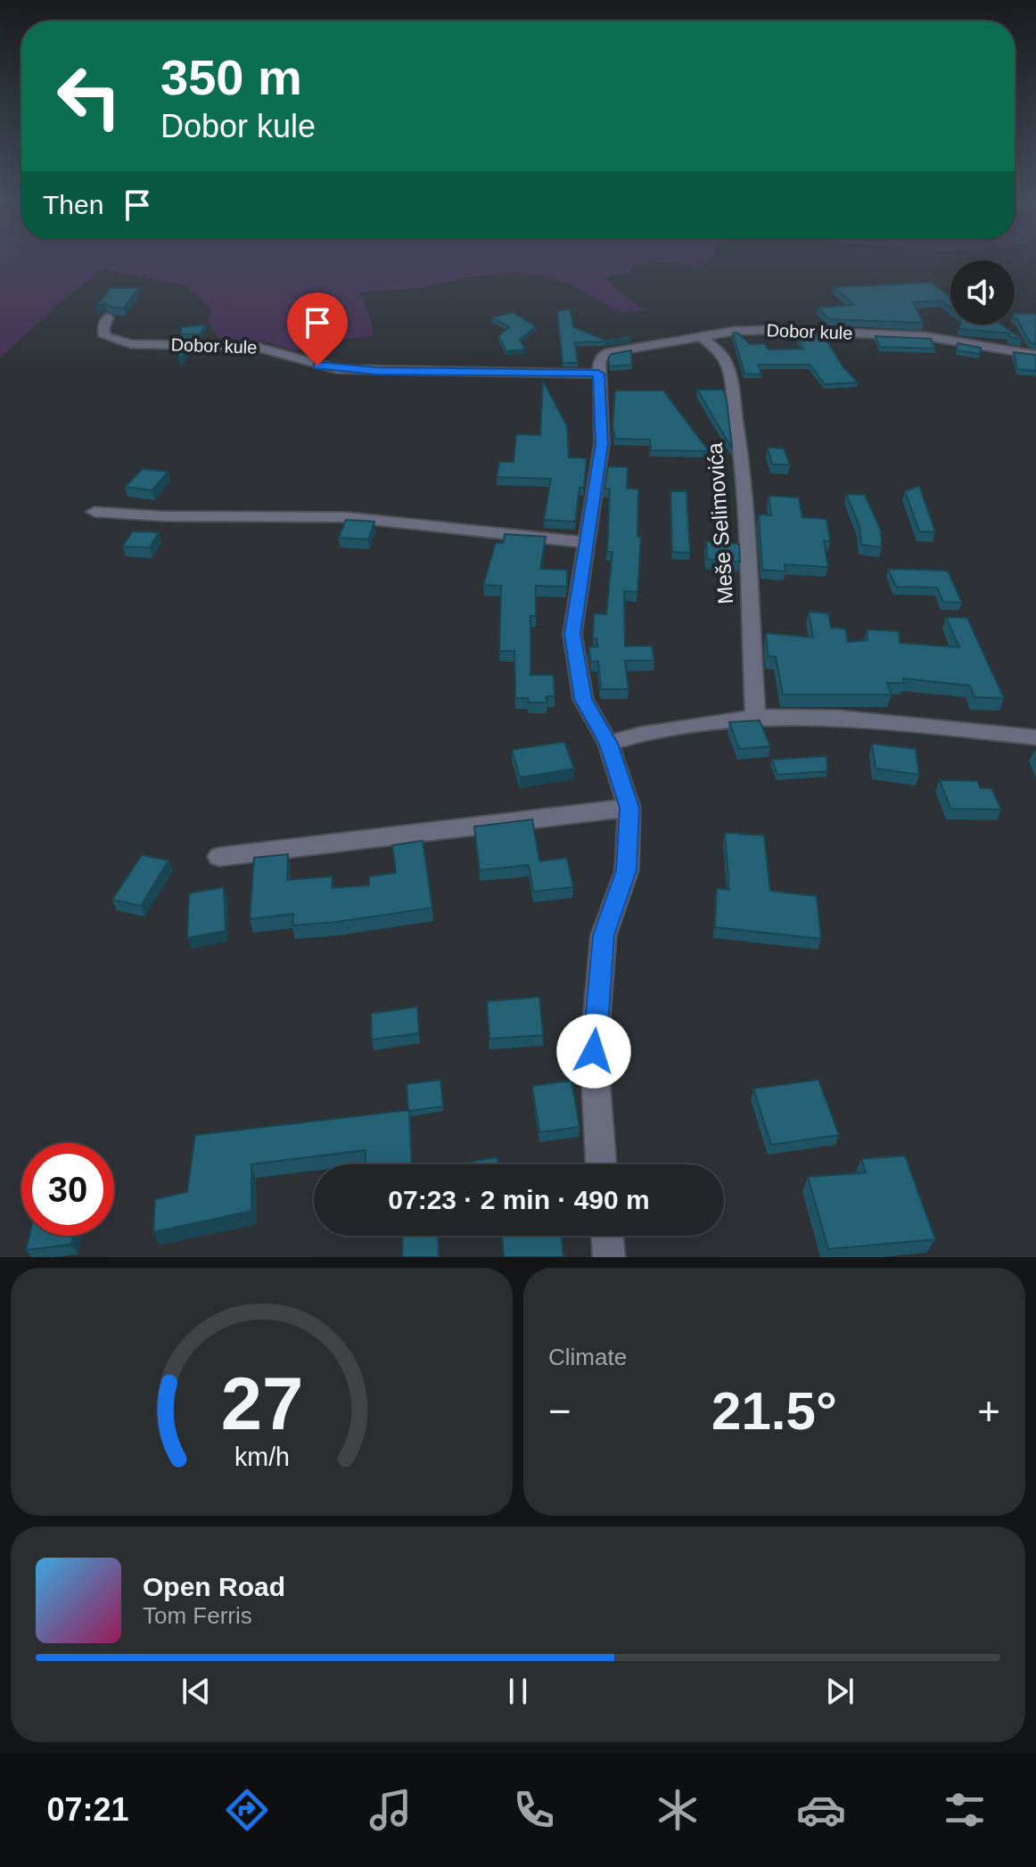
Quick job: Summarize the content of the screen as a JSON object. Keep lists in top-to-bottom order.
{
  "streets": {
    "street": ["Dobor kule", "Meše Selimovića"]
  },
  "crossings": [
    ["Dobor kule", "Meše Selimovića"]
  ],
  "page": {
    "turn": ["350 m", "Dobor kule"],
    "then": "Then",
    "limit": "30",
    "trip": "07:23 · 2 min · 490 m",
    "tile": "Climate",
    "heat": ["−", "21.5°", "+"],
    "song": ["Open Road", "Tom Ferris"],
    "tabs": "07:21",
    "gauge": ["27", "km/h"]
  }
}
